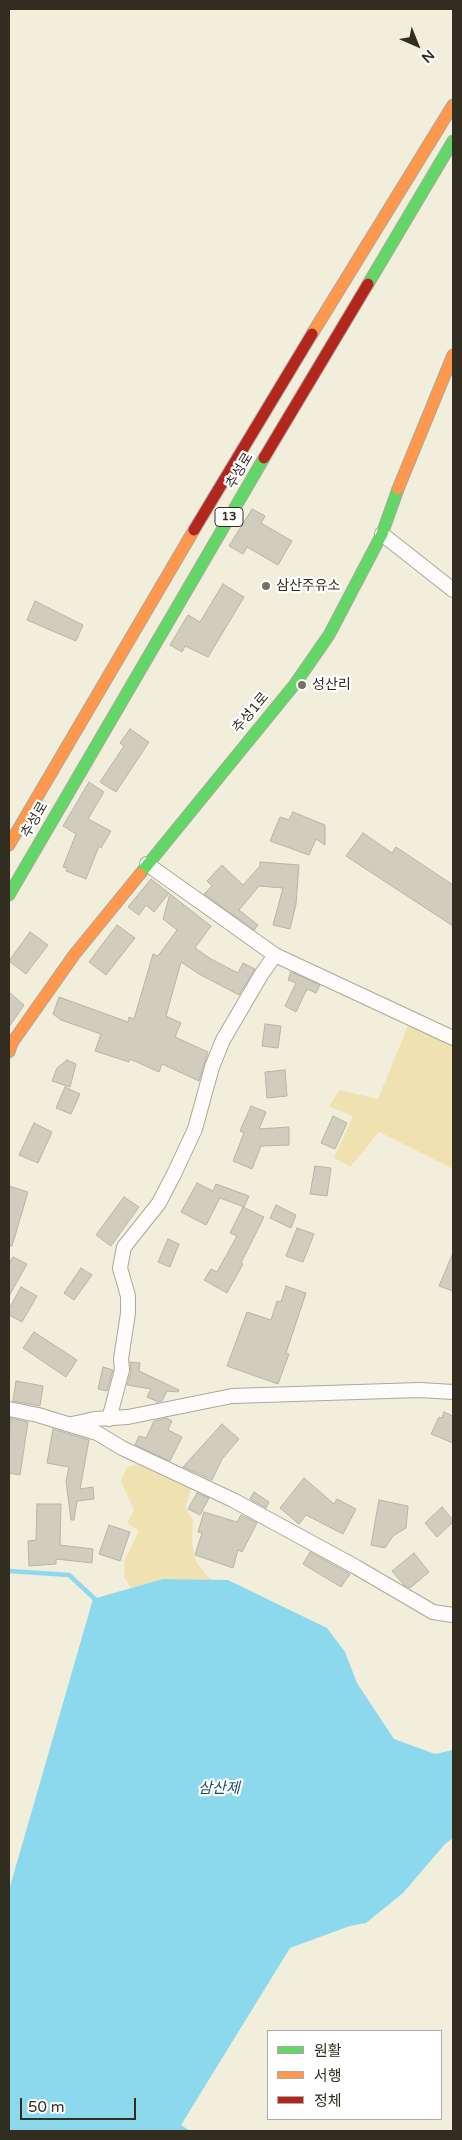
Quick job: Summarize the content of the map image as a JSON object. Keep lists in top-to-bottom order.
{
  "streets": {
    "main road": ["추성로", "13", "추성1로"]
  },
  "water": ["삼산제"],
  "places": ["삼산주유소", "성산리"],
  "legend": ["원활", "서행", "정체"],
  "scale_bar": "50 m",
  "north": "bottom right"
}
